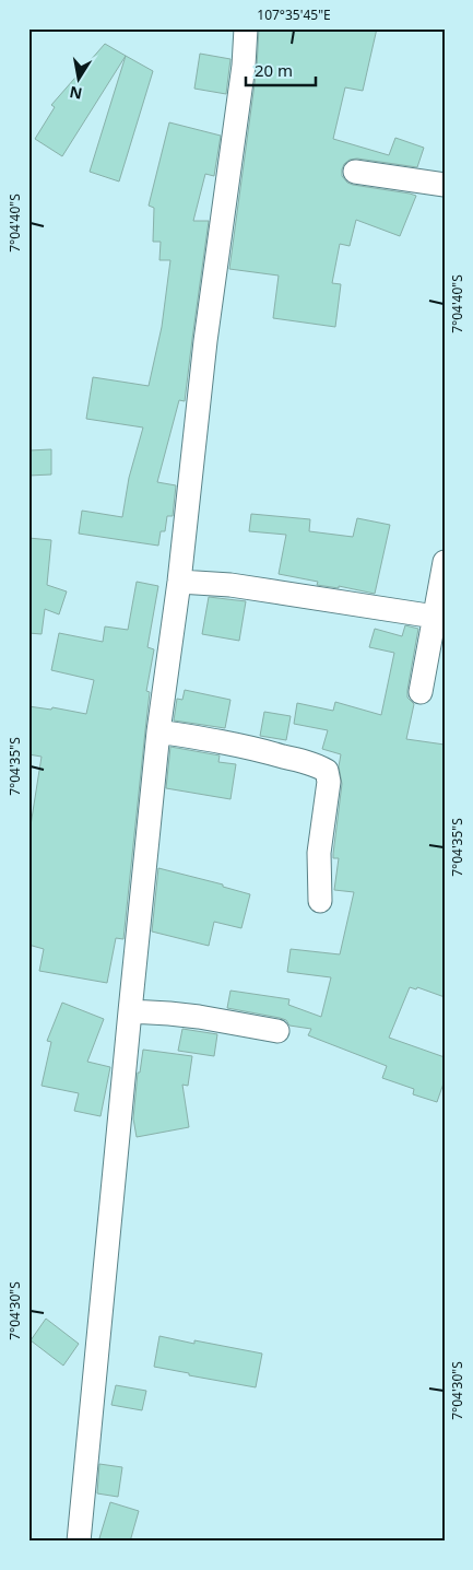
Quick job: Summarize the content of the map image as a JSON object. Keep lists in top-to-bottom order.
{
  "scale_bar": "20 m",
  "north": "bottom",
  "coordinates": [
    "107°35'45\"E",
    "7°04'40\"S",
    "7°04'35\"S",
    "7°04'30\"S"
  ]
}
